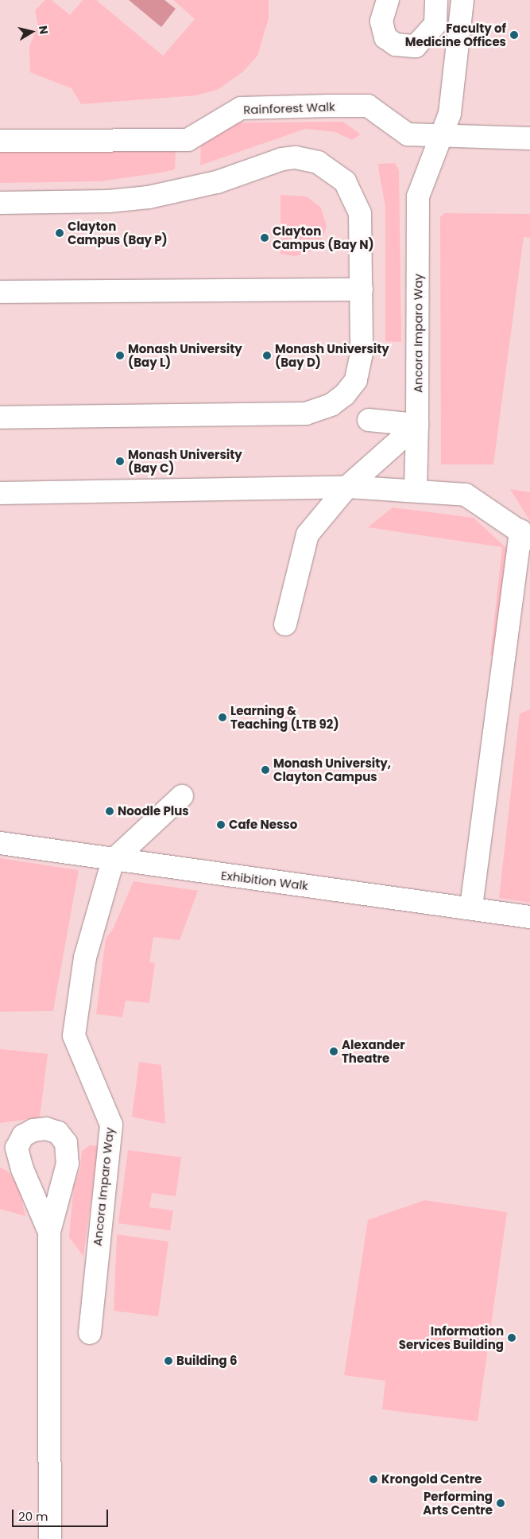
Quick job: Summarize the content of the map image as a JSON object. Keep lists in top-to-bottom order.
{
  "streets": {
    "street": ["Rainforest Walk", "Ancora Imparo Way", "Exhibition Walk"]
  },
  "crossings": [
    ["Rainforest Walk", "Ancora Imparo Way"],
    ["Ancora Imparo Way", "Exhibition Walk"]
  ],
  "places": [
    "Faculty of Medicine Offices",
    "Clayton Campus (Bay P)",
    "Clayton Campus (Bay N)",
    "Monash University (Bay L)",
    "Monash University (Bay D)",
    "Monash University (Bay C)",
    "Learning & Teaching (LTB 92)",
    "Monash University, Clayton Campus",
    "Noodle Plus",
    "Cafe Nesso",
    "Alexander Theatre",
    "Information Services Building",
    "Building 6",
    "Krongold Centre",
    "Performing Arts Centre"
  ],
  "scale_bar": "20 m",
  "north": "right"
}
